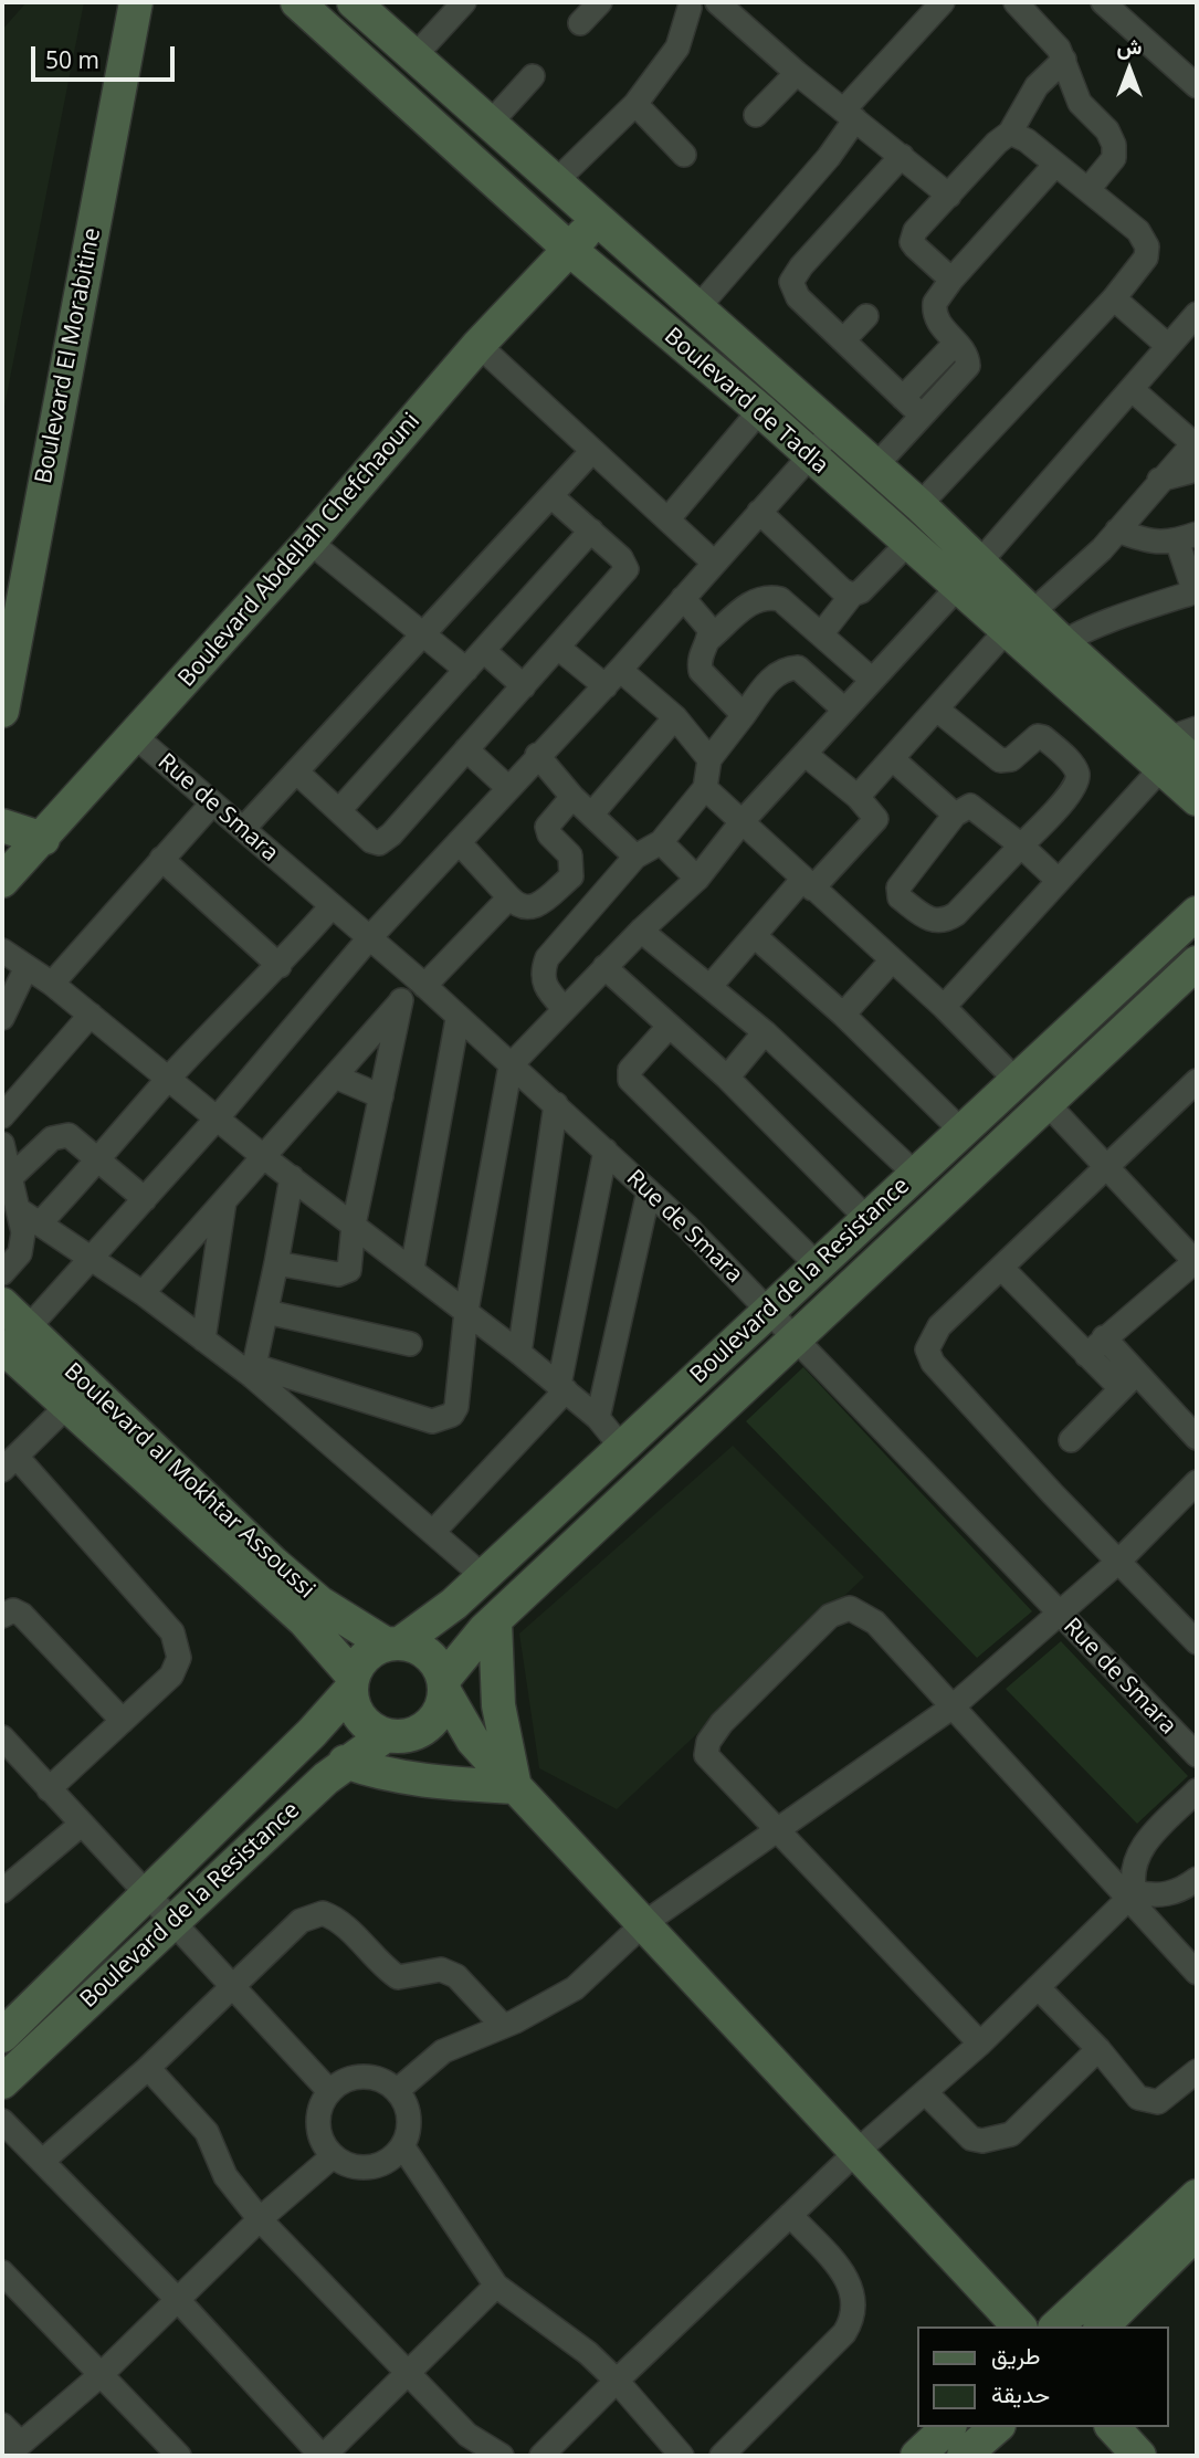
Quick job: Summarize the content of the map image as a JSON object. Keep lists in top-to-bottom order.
{
  "streets": {
    "main road": [
      "Boulevard El Morabitine",
      "Boulevard de Tadla",
      "Boulevard Abdellah Chefchaouni",
      "Boulevard de la Resistance",
      "Boulevard al Mokhtar Assoussi"
    ],
    "street": ["Rue de Smara"]
  },
  "crossings": [
    ["Boulevard de Tadla", "Boulevard Abdellah Chefchaouni"],
    ["Boulevard Abdellah Chefchaouni", "Rue de Smara"],
    ["Rue de Smara", "Boulevard de la Resistance"],
    ["Boulevard de la Resistance", "Boulevard al Mokhtar Assoussi"]
  ],
  "legend": ["طريق", "حديقة"],
  "scale_bar": "50 m",
  "north": "top"
}
